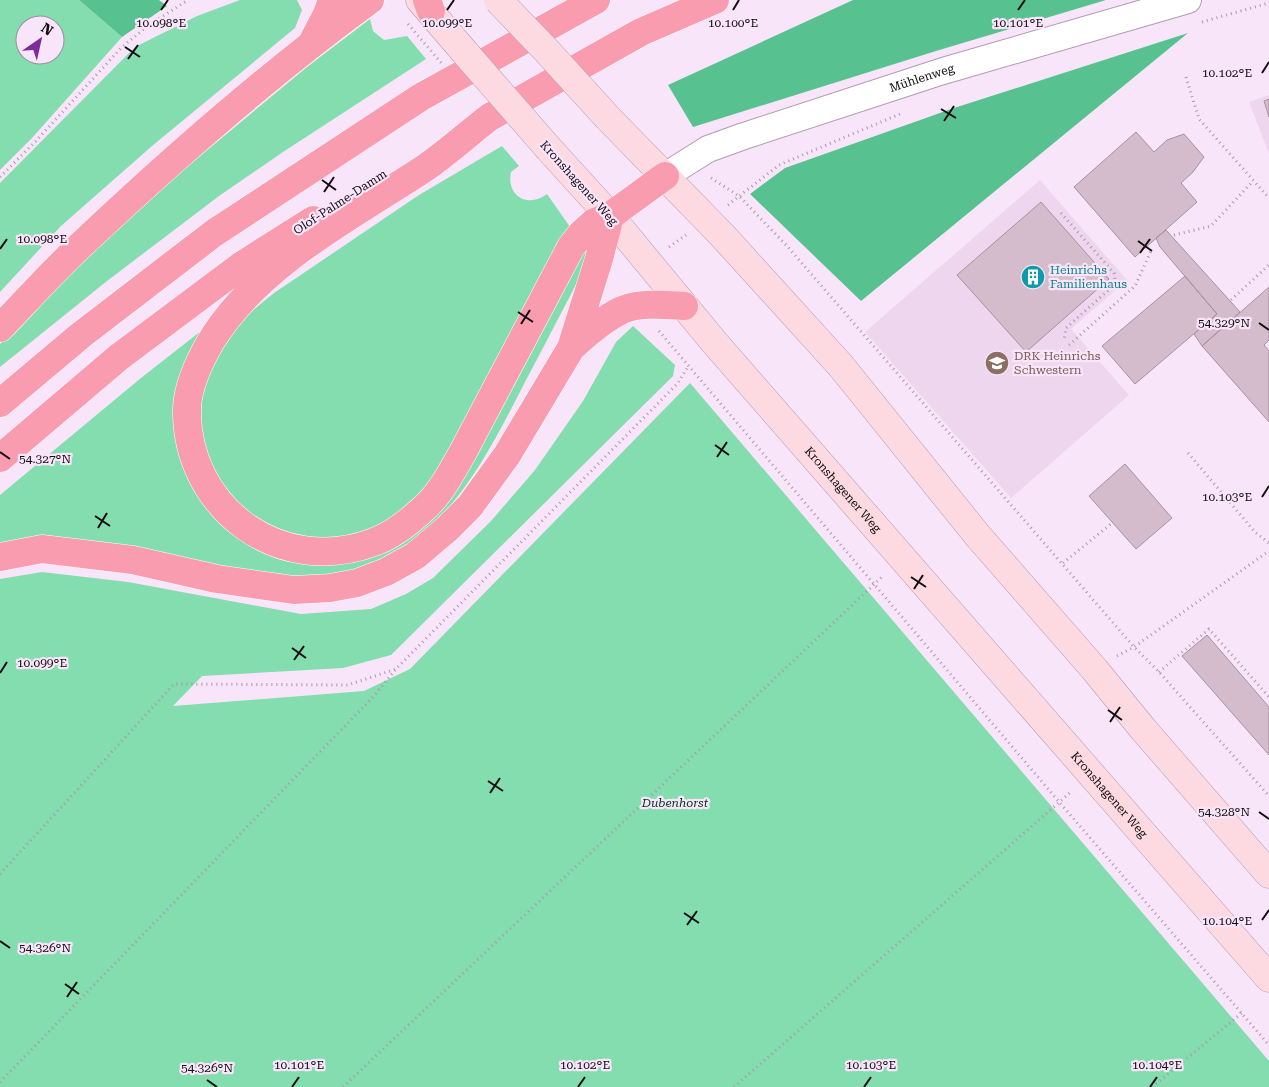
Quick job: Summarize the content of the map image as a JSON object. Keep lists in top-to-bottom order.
{
  "streets": {
    "highway": ["Olof-Palme-Damm"],
    "main road": ["Kronshagener Weg"],
    "street": ["Mühlenweg"]
  },
  "parks": ["Dubenhorst"],
  "places": {
    "building": ["Heinrichs Familienhaus"],
    "school or university": ["DRK Heinrichs Schwestern"]
  },
  "north": "top right",
  "coordinates": [
    "10.098°E",
    "10.099°E",
    "10.100°E",
    "10.101°E",
    "10.102°E",
    "54.329°N",
    "54.327°N",
    "10.103°E",
    "54.328°N",
    "10.104°E",
    "54.326°N"
  ]
}
